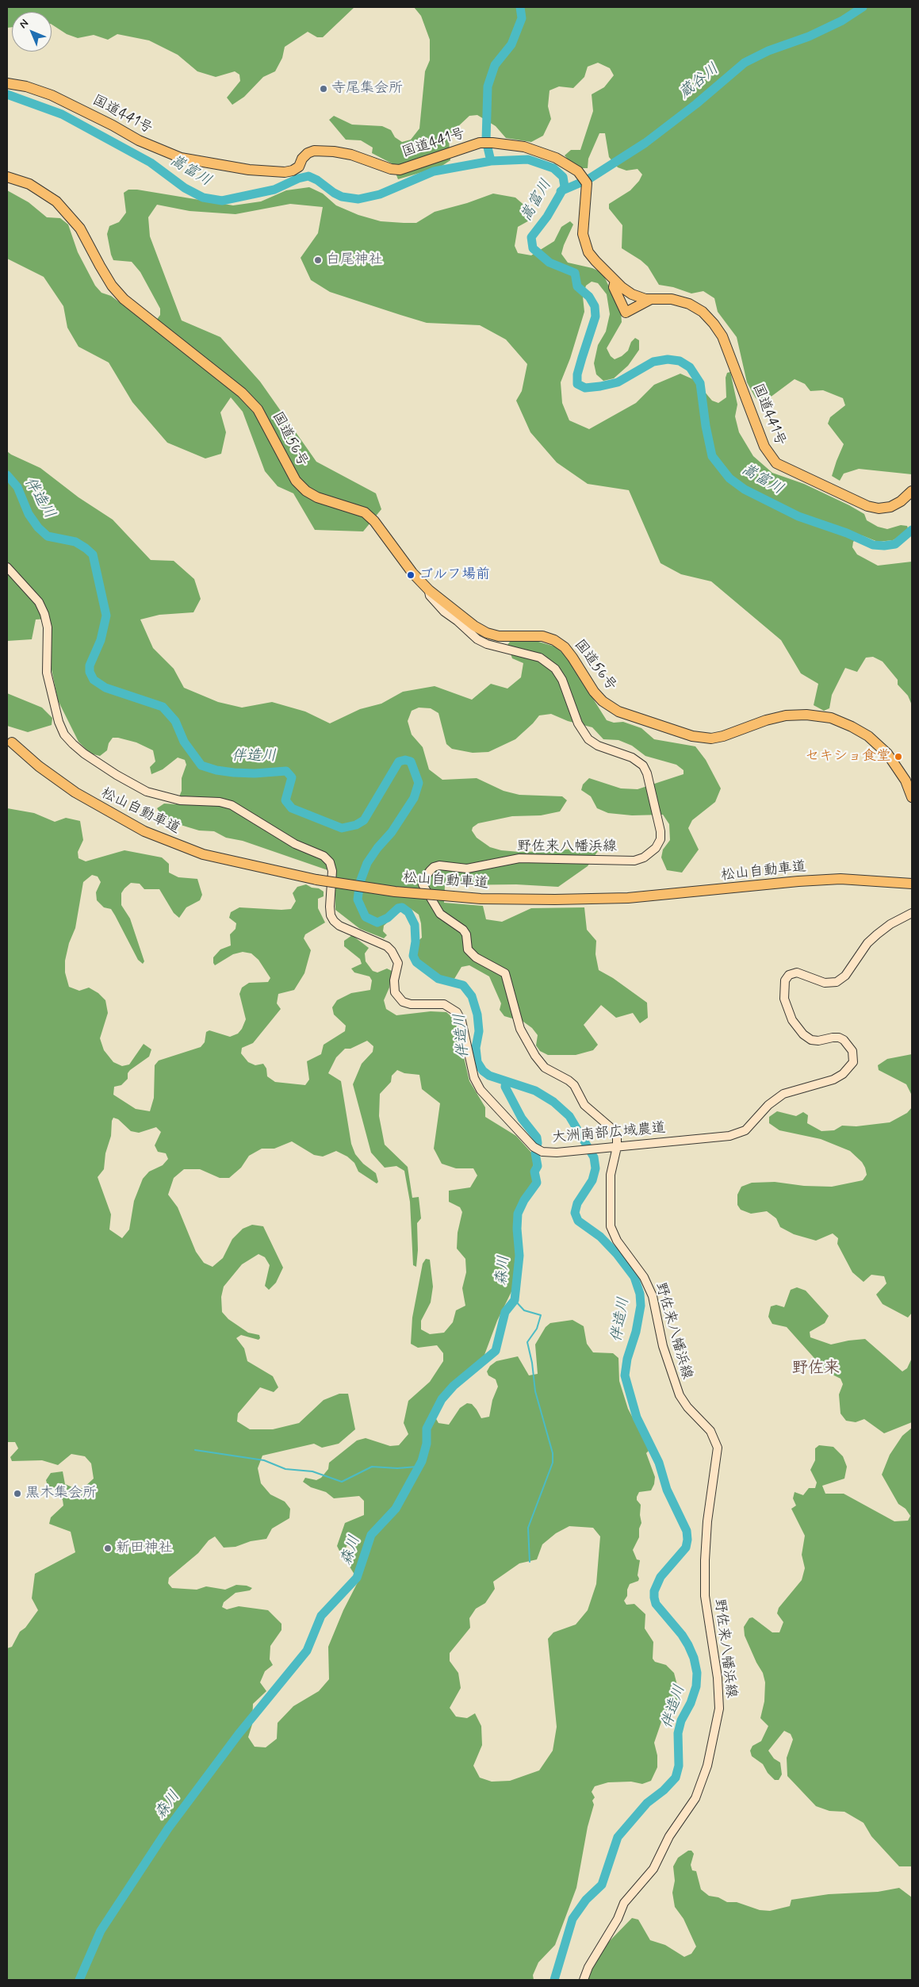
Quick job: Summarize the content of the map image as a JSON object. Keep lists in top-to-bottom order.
{
  "streets": {
    "highway": ["国道441号", "国道56号", "松山自動車道"],
    "main road": ["野佐来八幡浜線", "大洲南部広域農道"]
  },
  "crossings": [
    ["国道56号", "野佐来八幡浜線"],
    ["野佐来八幡浜線", "大洲南部広域農道"]
  ],
  "districts": ["野佐来"],
  "water": [
    "蔵谷川",
    "嵩富川",
    "伴造川",
    "森川"
  ],
  "places": [
    "寺尾集会所",
    "白尾神社",
    "ゴルフ場前",
    "セキショ食堂",
    "黒木集会所",
    "新田神社"
  ],
  "north": "top left"
}
